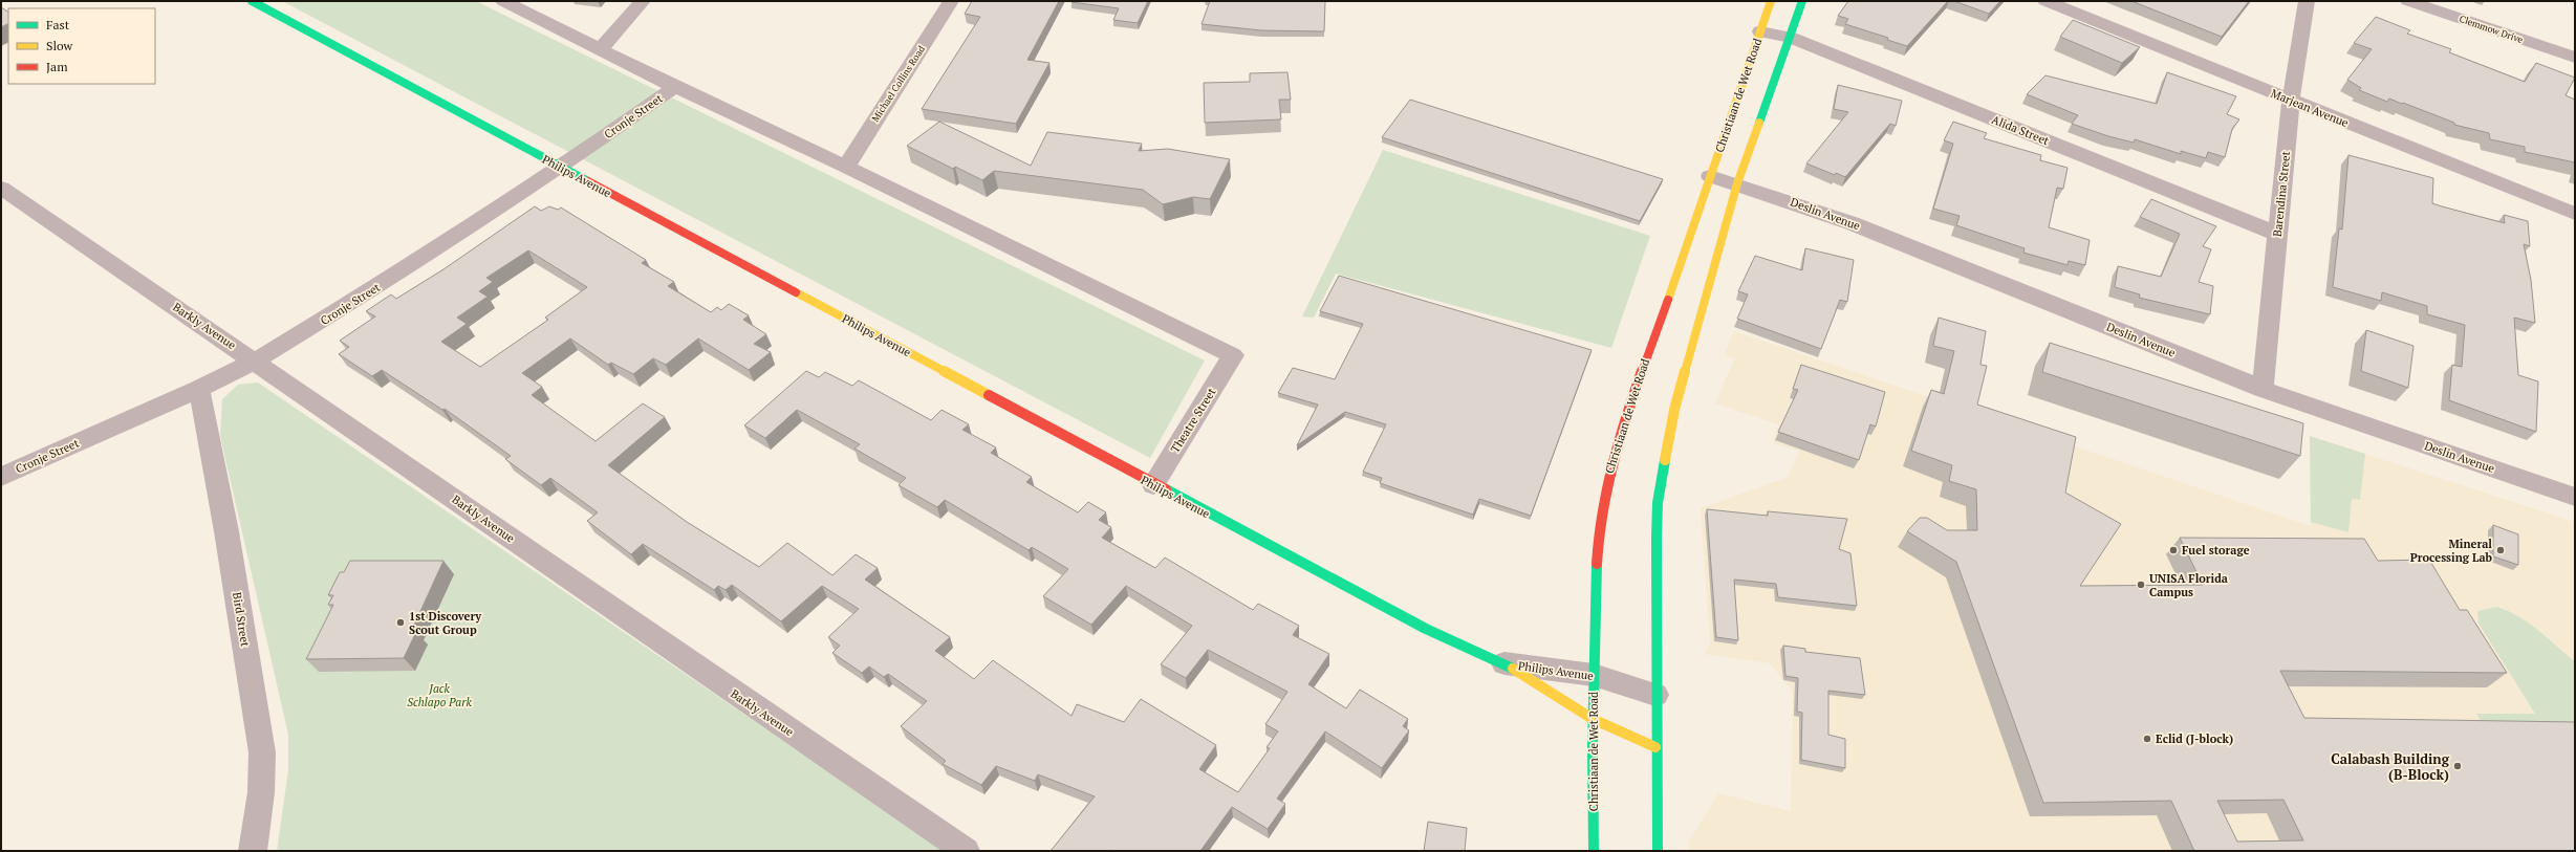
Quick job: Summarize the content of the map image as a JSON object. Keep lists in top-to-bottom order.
{
  "streets": {
    "main road": ["Christiaan de Wet Road", "Philips Avenue"],
    "street": [
      "Clemmow Drive",
      "Michael Collins Road",
      "Marjean Avenue",
      "Cronje Street",
      "Alida Street",
      "Barendina Street",
      "Deslin Avenue",
      "Barkly Avenue",
      "Theatre Street",
      "Bird Street"
    ]
  },
  "crossings": [
    ["Michael Collins Road", "Theatre Street"],
    ["Christiaan de Wet Road", "Alida Street"],
    ["Christiaan de Wet Road", "Philips Avenue"],
    ["Christiaan de Wet Road", "Deslin Avenue"],
    ["Marjean Avenue", "Barendina Street"],
    ["Cronje Street", "Philips Avenue"],
    ["Cronje Street", "Barkly Avenue"],
    ["Cronje Street", "Bird Street"],
    ["Alida Street", "Barendina Street"],
    ["Philips Avenue", "Theatre Street"],
    ["Barendina Street", "Deslin Avenue"]
  ],
  "parks": ["Jack Schlapo Park"],
  "places": [
    "Fuel storage",
    "Mineral Processing Lab",
    "UNISA Florida Campus",
    "1st Discovery Scout Group",
    "Eclid (J-block)",
    "Calabash Building (B-Block)"
  ],
  "legend": ["Fast", "Slow", "Jam"]
}
